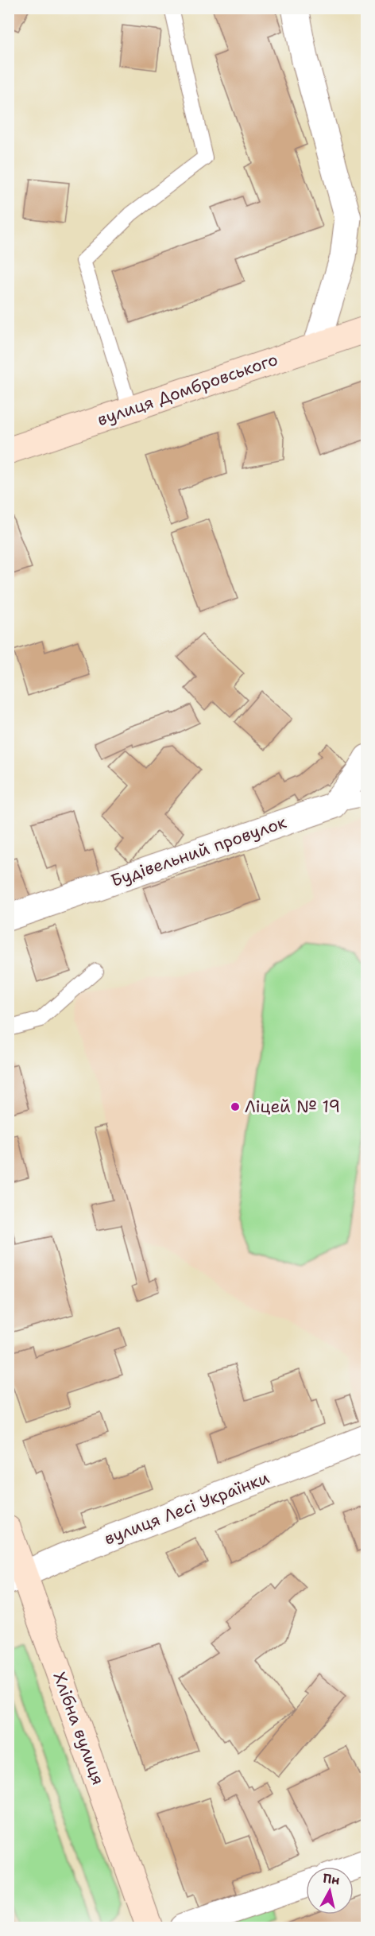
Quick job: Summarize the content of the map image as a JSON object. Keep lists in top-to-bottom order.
{
  "streets": {
    "street": [
      "вулиця Домбровського",
      "Будівельний провулок",
      "вулиця Лесі Українки",
      "Хлібна вулиця"
    ]
  },
  "crossings": [
    ["вулиця Лесі Українки", "Хлібна вулиця"]
  ],
  "places": ["Ліцей № 19"],
  "north": "top"
}
